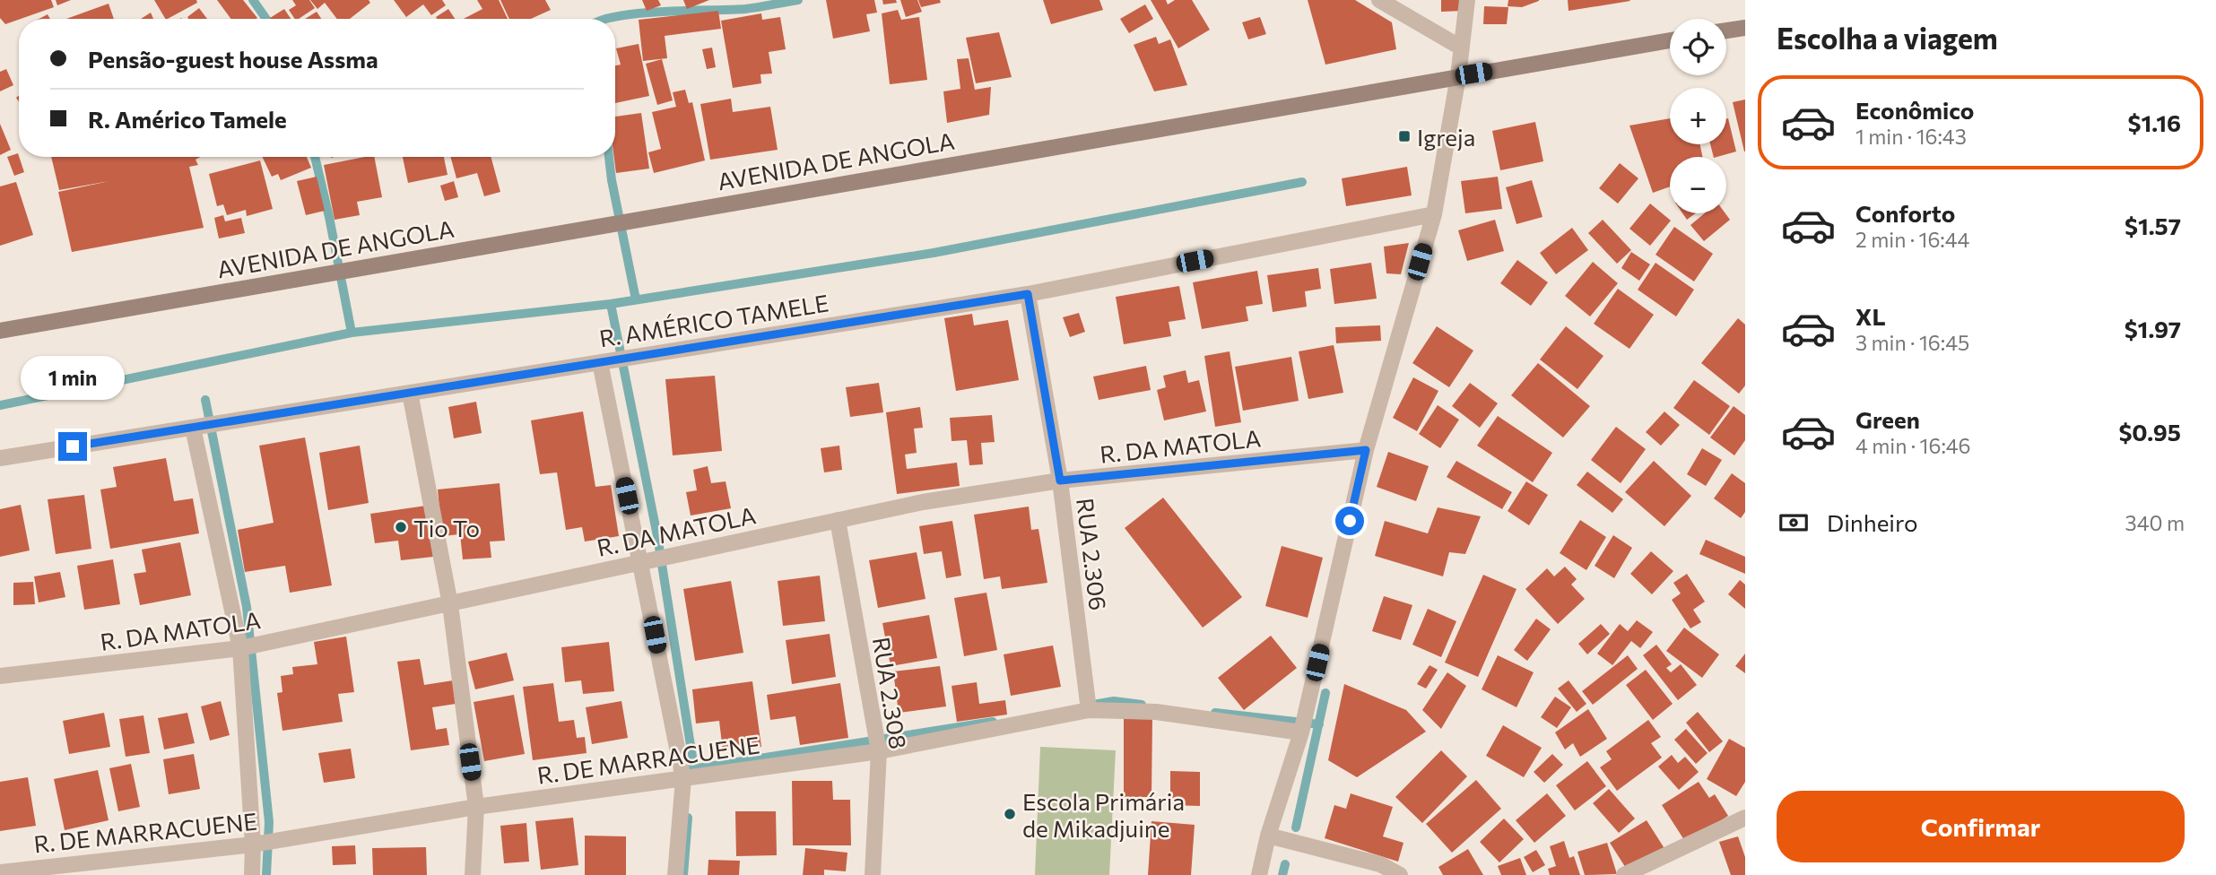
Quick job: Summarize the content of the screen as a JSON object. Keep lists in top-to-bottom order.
{
  "streets": {
    "main road": ["AVENIDA DE ANGOLA"],
    "street": [
      "R. AMÉRICO TAMELE",
      "R. DA MATOLA",
      "RUA 2.306",
      "RUA 2.308",
      "R. DE MARRACUENE"
    ]
  },
  "crossings": [
    ["R. AMÉRICO TAMELE", "RUA 2.306"],
    ["R. DA MATOLA", "RUA 2.306"],
    ["R. DA MATOLA", "RUA 2.308"],
    ["RUA 2.306", "R. DE MARRACUENE"],
    ["RUA 2.308", "R. DE MARRACUENE"]
  ],
  "places": {
    "transit": ["Igreja"],
    "other": ["Tio To", "Escola Primária de Mikadjuine"]
  },
  "page": {
    "heading": "Escolha a viagem",
    "map_buttons": ["+", "−"],
    "banner": ["Pensão-guest house Assma", "R. Américo Tamele"],
    "list": [
      {
        "name": "Econômico",
        "note": "1 min · 16:43",
        "value": "$1.16"
      },
      {
        "name": "Conforto",
        "note": "2 min · 16:44",
        "value": "$1.57"
      },
      {
        "name": "XL",
        "note": "3 min · 16:45",
        "value": "$1.97"
      },
      {
        "name": "Green",
        "note": "4 min · 16:46",
        "value": "$0.95"
      }
    ],
    "bubble": "1 min",
    "pay": ["Dinheiro", "340 m"],
    "buttons": "Confirmar"
  }
}
